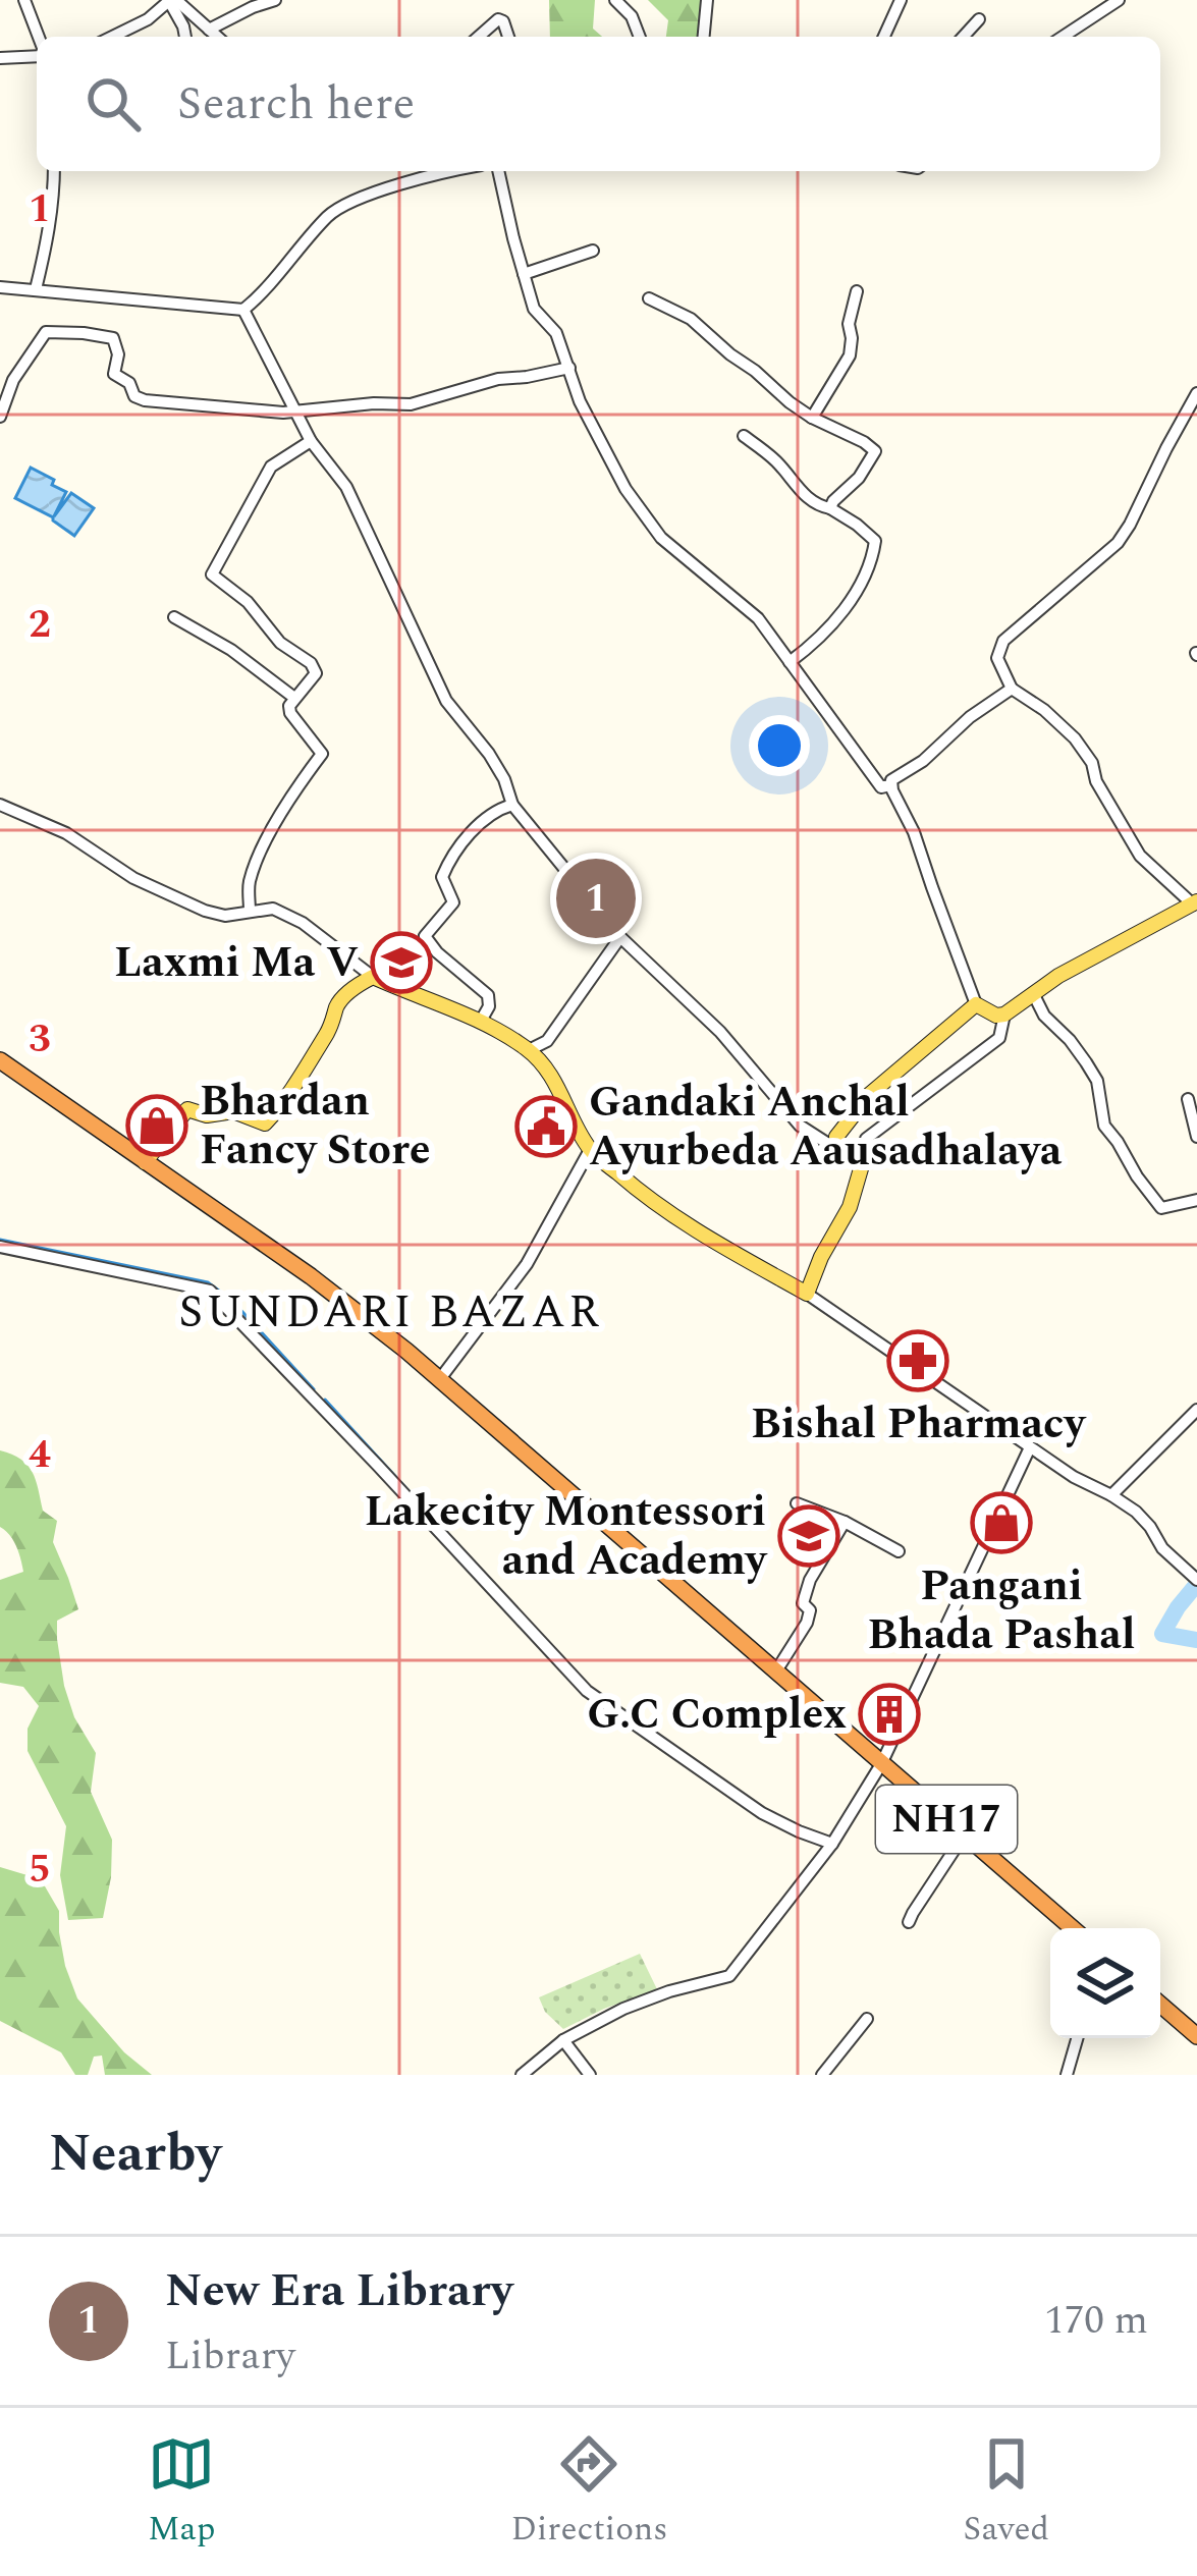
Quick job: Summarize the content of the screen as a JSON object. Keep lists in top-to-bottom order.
{
  "streets": {
    "highway": ["NH17"]
  },
  "districts": ["SUNDARI BAZAR"],
  "places": {
    "school or university": ["Laxmi Ma V", "Lakecity Montessori and Academy"],
    "shop": ["Bhardan Fancy Store", "Pangani Bhada Pashal"],
    "public building": ["Gandaki Anchal Ayurbeda Aausadhalaya"],
    "pharmacy": ["Bishal Pharmacy"],
    "building": ["G.C Complex"]
  },
  "page": {
    "search": "Search here",
    "pins": "1",
    "heading": "Nearby",
    "list": [
      {
        "mark": "1",
        "name": "New Era Library",
        "note": "Library",
        "value": "170 m"
      }
    ],
    "nav": ["Map", "Directions", "Saved"]
  },
  "grid": {
    "rows": [
      "1",
      "2",
      "3",
      "4",
      "5"
    ]
  }
}
